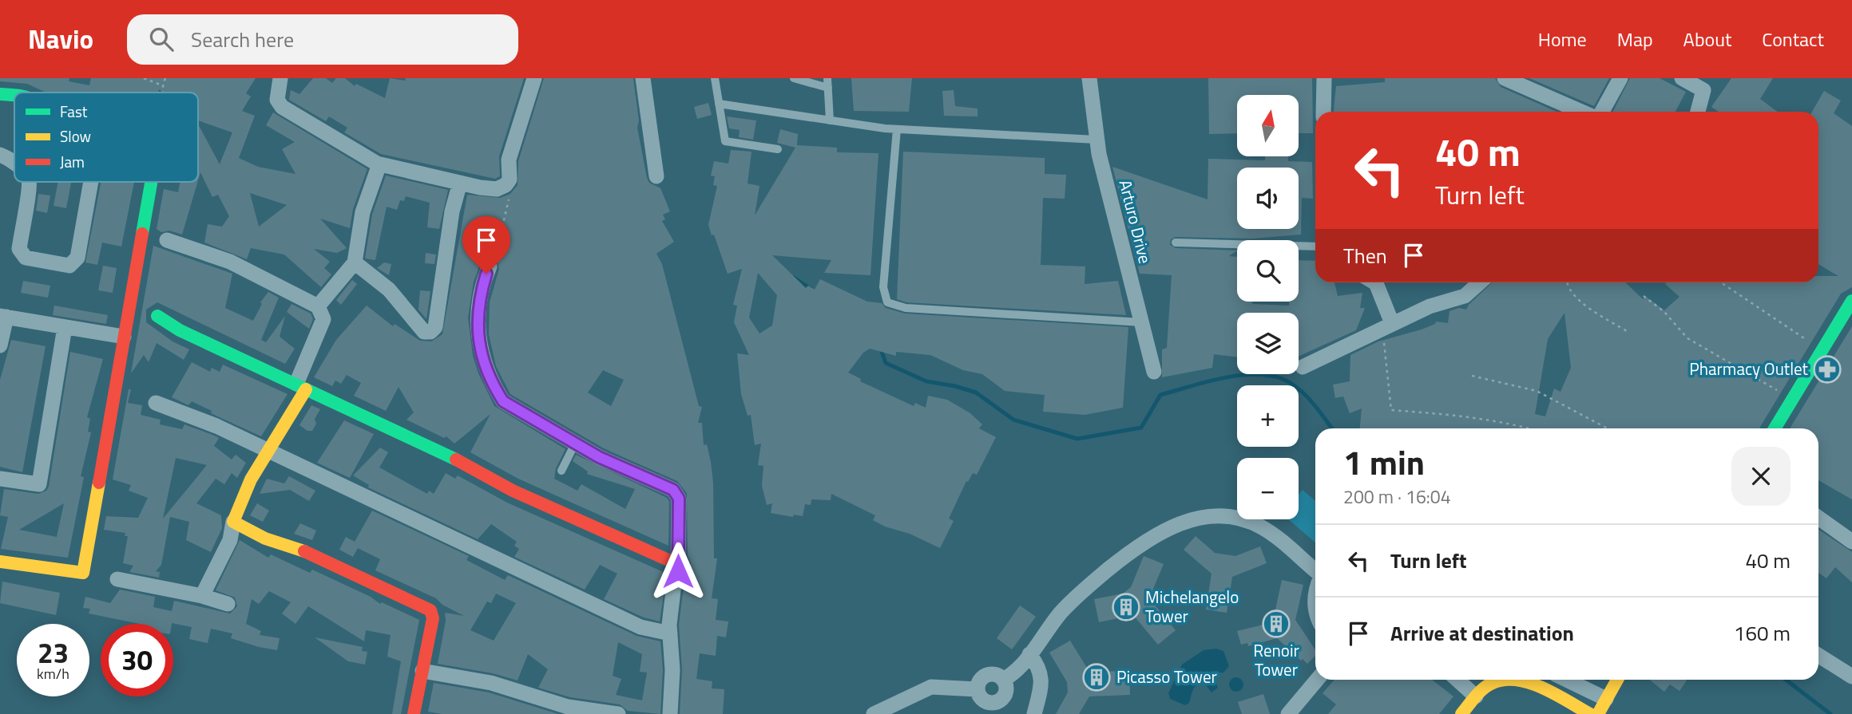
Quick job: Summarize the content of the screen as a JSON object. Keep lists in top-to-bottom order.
{
  "streets": {
    "street": ["Arturo Drive"]
  },
  "places": {
    "pharmacy": ["Pharmacy Outlet"],
    "building": ["Michelangelo Tower", "Renoir Tower", "Picasso Tower"]
  },
  "legend": ["Fast", "Slow", "Jam"],
  "north": "top",
  "page": {
    "header": "Navio",
    "search": "Search here",
    "nav": [
      "Home",
      "Map",
      "About",
      "Contact"
    ],
    "map_buttons": ["+", "−"],
    "turn": ["40 m", "Turn left"],
    "then": "Then",
    "heading": ["1 min", "200 m · 16:04"],
    "list": [
      {
        "name": "Turn left",
        "value": "40 m"
      },
      {
        "name": "Arrive at destination",
        "value": "160 m"
      }
    ],
    "speed": "23 km/h",
    "limit": "30"
  }
}
